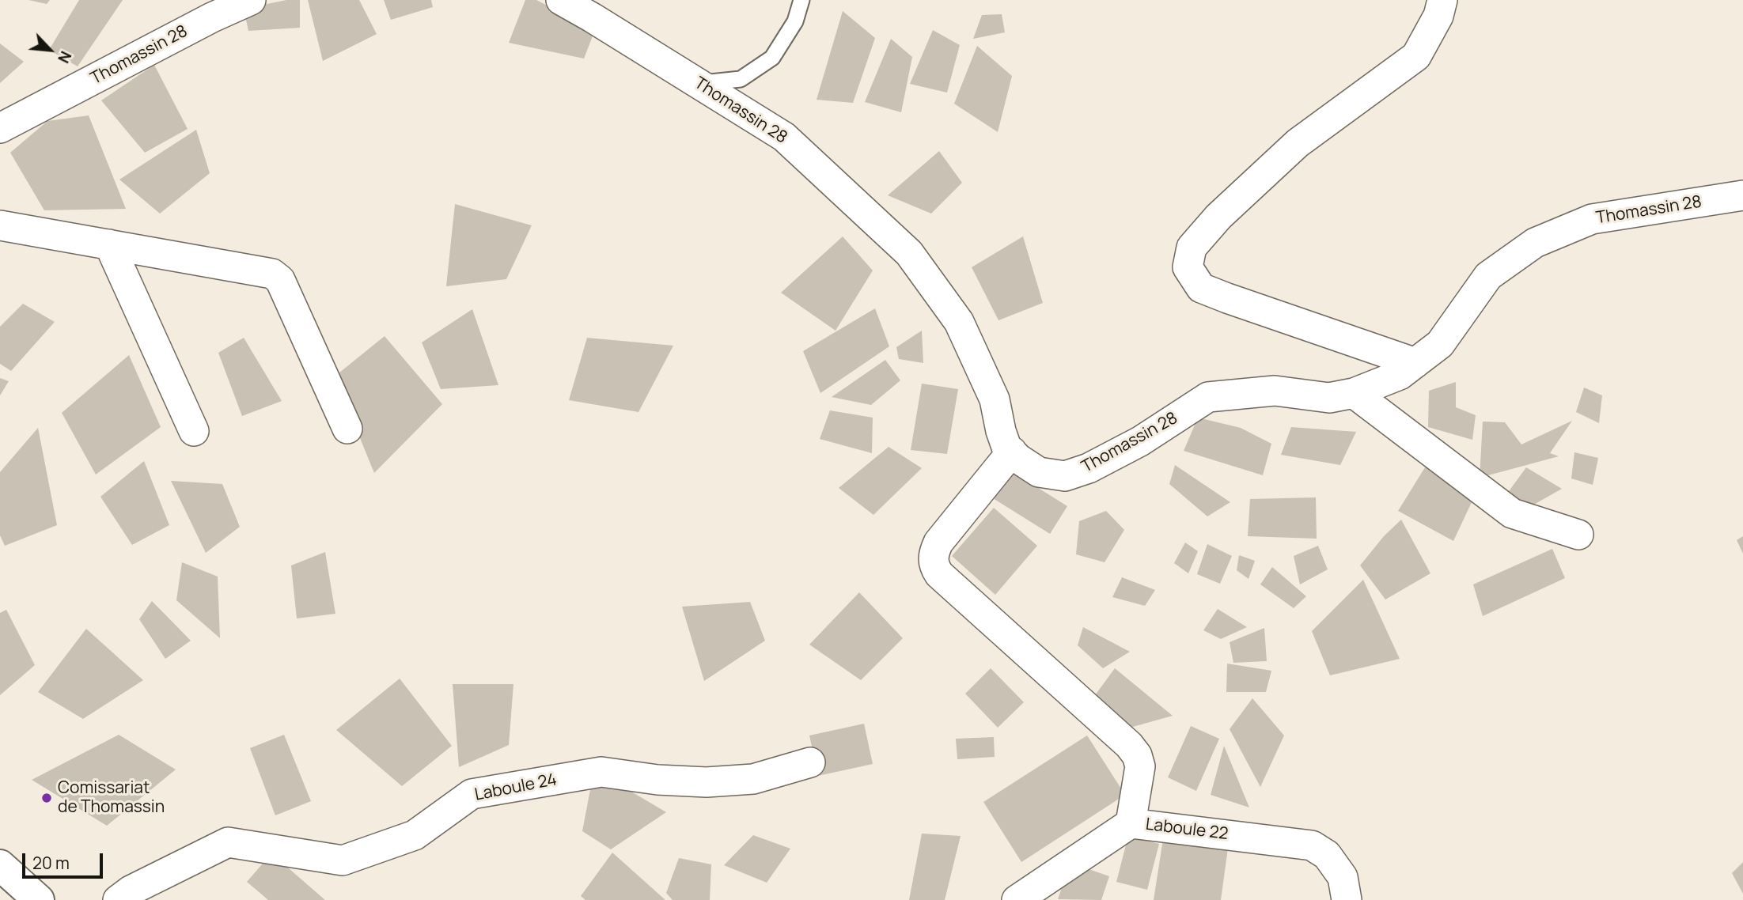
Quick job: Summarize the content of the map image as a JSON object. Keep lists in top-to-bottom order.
{
  "streets": {
    "street": ["Thomassin 28", "Laboule 24", "Laboule 22"]
  },
  "places": ["Comissariat de Thomassin"],
  "scale_bar": "20 m",
  "north": "bottom right"
}
